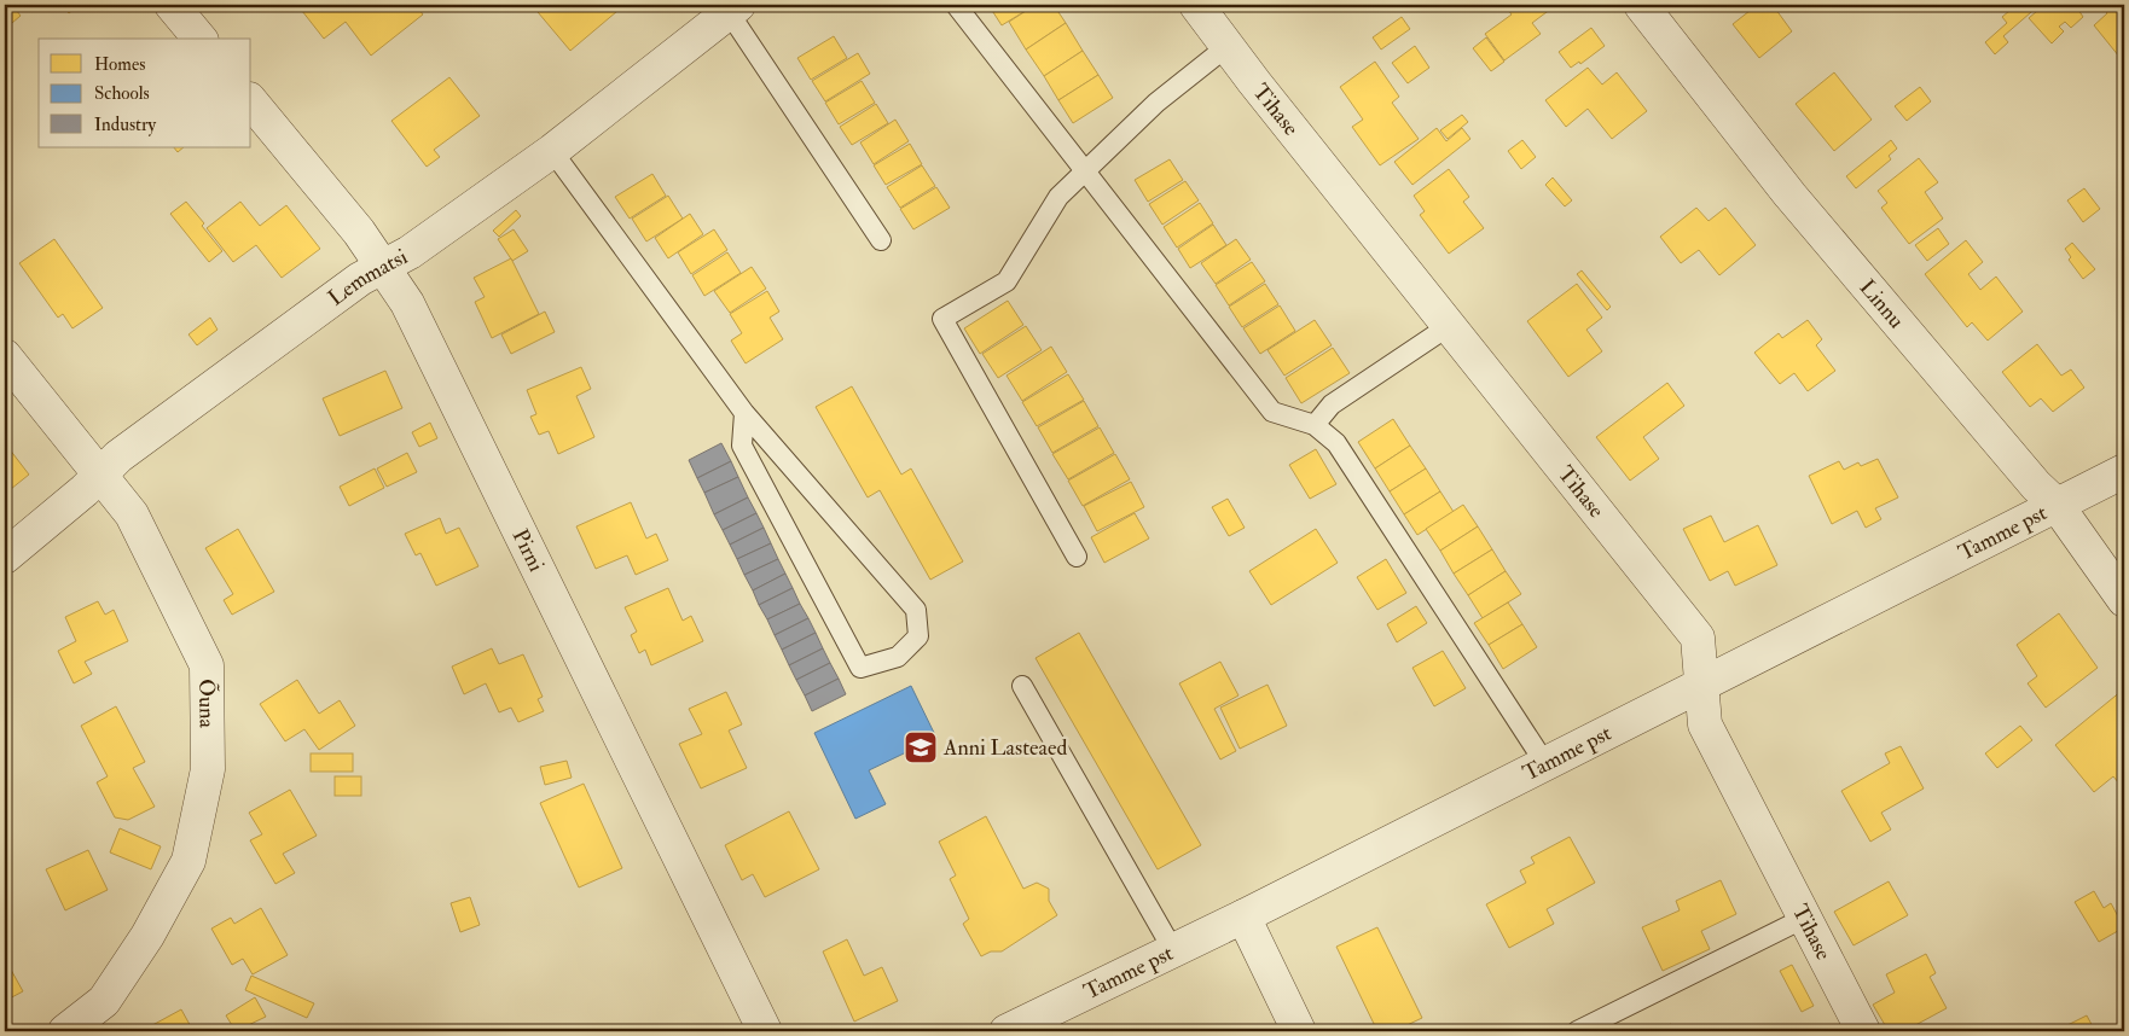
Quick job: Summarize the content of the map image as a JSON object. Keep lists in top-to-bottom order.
{
  "streets": {
    "street": [
      "Tihase",
      "Lemmatsi",
      "Linnu",
      "Tamme pst",
      "Pirni",
      "Õuna"
    ]
  },
  "crossings": [
    ["Tihase", "Tamme pst"],
    ["Lemmatsi", "Pirni"],
    ["Lemmatsi", "Õuna"],
    ["Linnu", "Tamme pst"]
  ],
  "places": {
    "school or university": ["Anni Lasteaed"]
  },
  "legend": ["Homes", "Schools", "Industry"]
}
